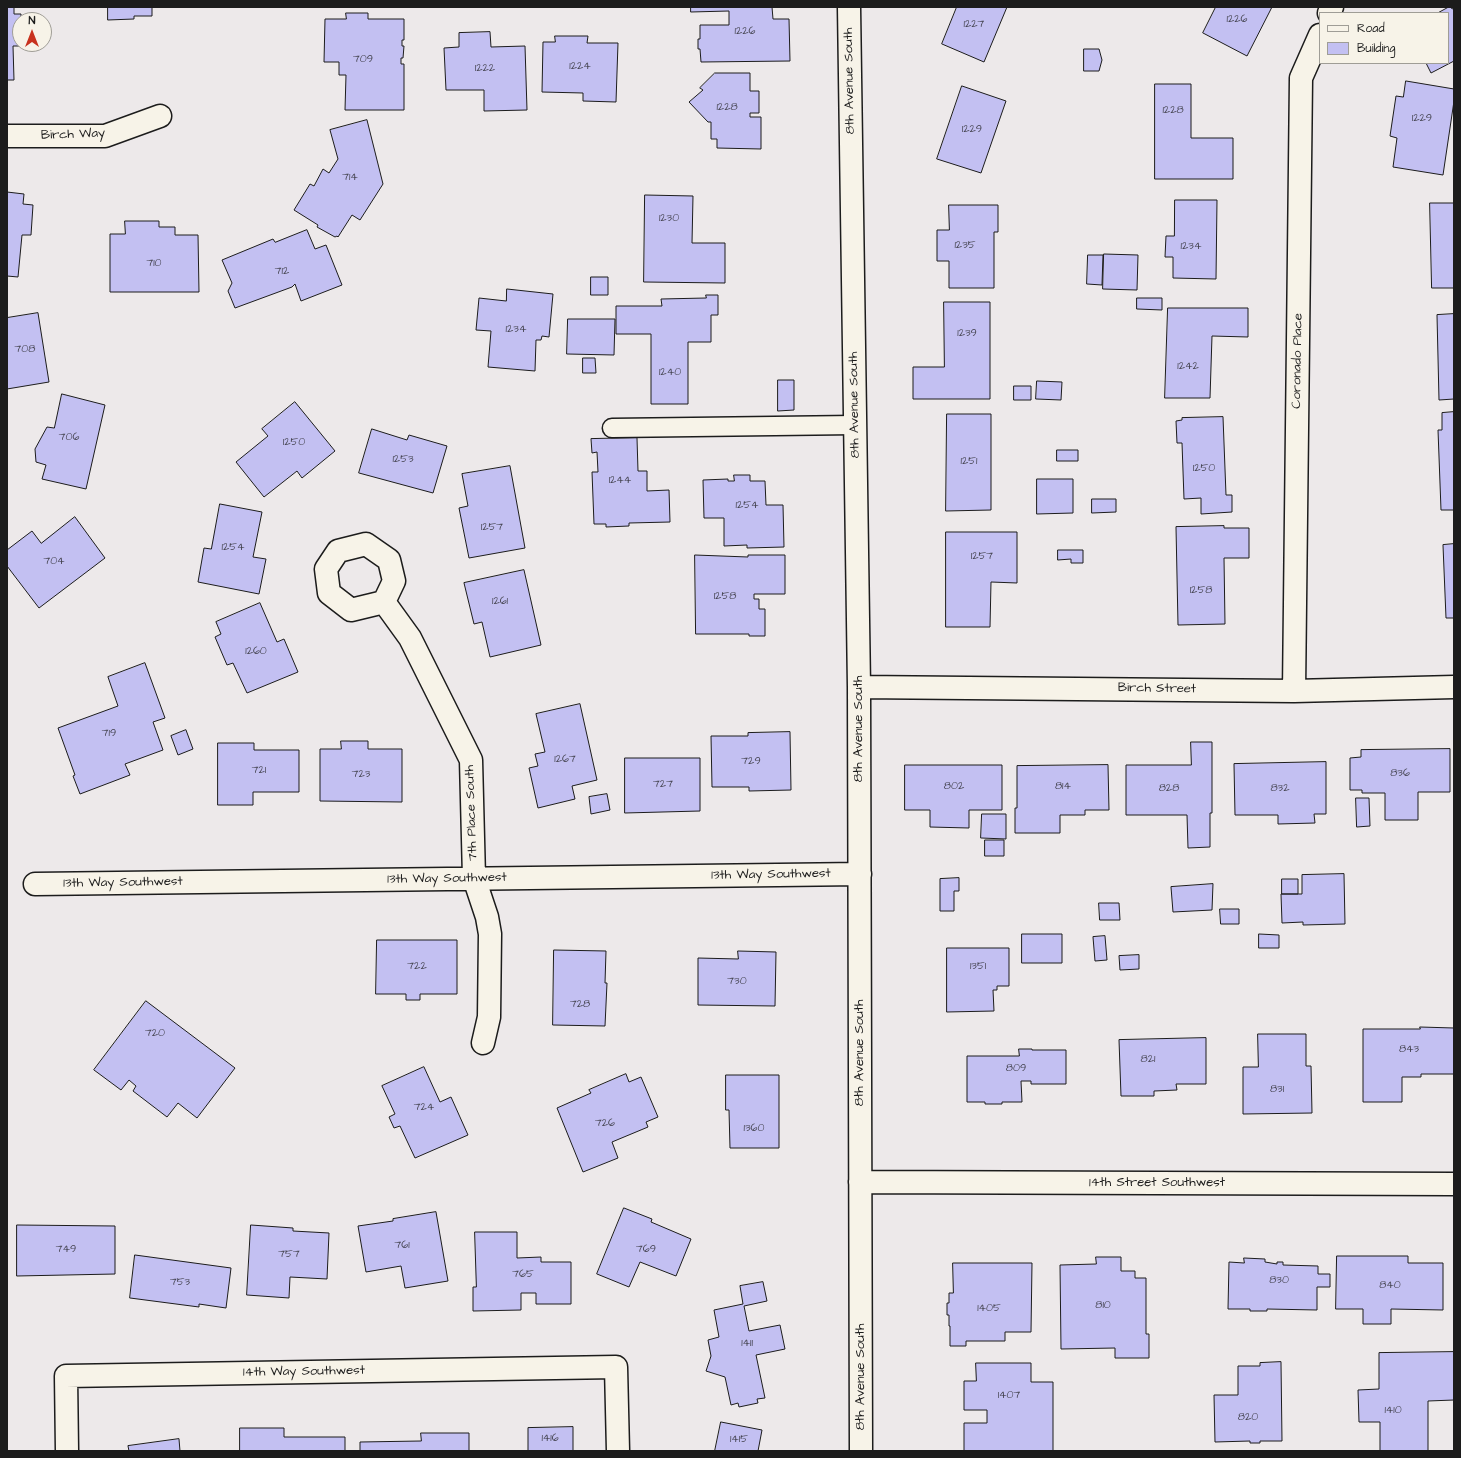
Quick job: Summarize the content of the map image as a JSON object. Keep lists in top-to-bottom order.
{
  "streets": {
    "street": [
      "8th Avenue South",
      "Birch Way",
      "Coronado Place",
      "Birch Street",
      "7th Place South",
      "13th Way Southwest",
      "14th Street Southwest",
      "14th Way Southwest"
    ]
  },
  "crossings": [
    ["8th Avenue South", "Birch Street"],
    ["8th Avenue South", "13th Way Southwest"],
    ["8th Avenue South", "14th Street Southwest"],
    ["Coronado Place", "Birch Street"],
    ["7th Place South", "13th Way Southwest"]
  ],
  "house_numbers": [
    "1226",
    "1227",
    "1226",
    "709",
    "1224",
    "1222",
    "1228",
    "1228",
    "1229",
    "1229",
    "714",
    "1230",
    "1235",
    "1234",
    "710",
    "712",
    "1234",
    "1239",
    "708",
    "1242",
    "1240",
    "706",
    "1250",
    "1253",
    "1251",
    "1250",
    "1244",
    "1254",
    "1257",
    "1254",
    "1257",
    "704",
    "1258",
    "1258",
    "1261",
    "1260",
    "719",
    "1267",
    "729",
    "721",
    "836",
    "723",
    "727",
    "802",
    "814",
    "828",
    "832",
    "722",
    "1351",
    "730",
    "728",
    "720",
    "843",
    "821",
    "809",
    "831",
    "724",
    "726",
    "1360",
    "761",
    "749",
    "769",
    "757",
    "765",
    "830",
    "753",
    "840",
    "810",
    "1405",
    "1411",
    "1407",
    "1410",
    "820",
    "1416",
    "1415"
  ],
  "legend": ["Road", "Building"],
  "north": "top"
}
